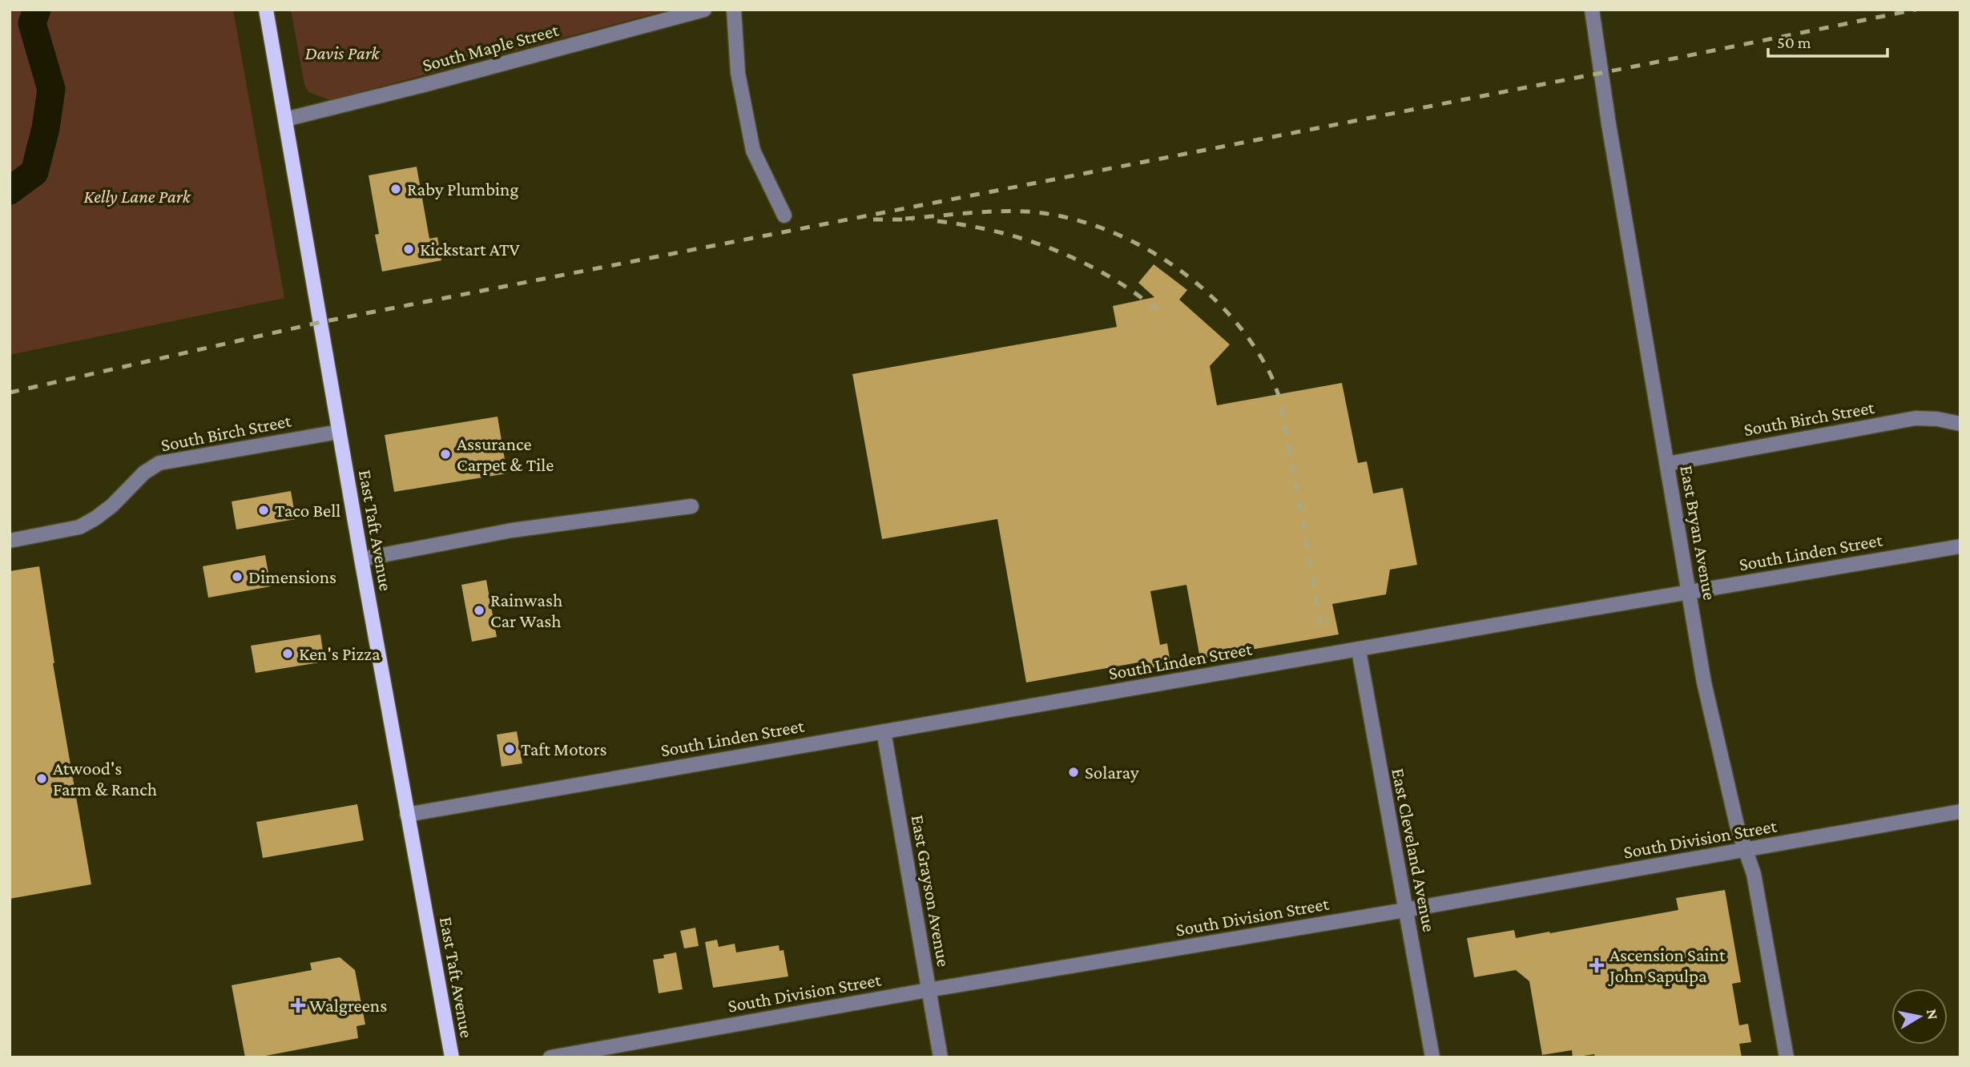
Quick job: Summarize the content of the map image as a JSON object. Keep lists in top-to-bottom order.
{
  "streets": {
    "main road": ["East Taft Avenue"],
    "street": [
      "South Maple Street",
      "South Birch Street",
      "East Bryan Avenue",
      "South Linden Street",
      "South Division Street",
      "East Cleveland Avenue",
      "East Grayson Avenue"
    ]
  },
  "crossings": [
    ["South Maple Street", "East Taft Avenue"],
    ["South Birch Street", "East Taft Avenue"],
    ["South Birch Street", "East Bryan Avenue"],
    ["East Taft Avenue", "South Linden Street"],
    ["East Bryan Avenue", "South Linden Street"],
    ["East Bryan Avenue", "South Division Street"],
    ["South Linden Street", "East Cleveland Avenue"],
    ["South Linden Street", "East Grayson Avenue"],
    ["South Division Street", "East Cleveland Avenue"],
    ["South Division Street", "East Grayson Avenue"]
  ],
  "parks": ["Davis Park", "Kelly Lane Park"],
  "places": {
    "other": [
      "Raby Plumbing",
      "Kickstart ATV",
      "Assurance Carpet & Tile",
      "Taco Bell",
      "Dimensions",
      "Rainwash Car Wash",
      "Ken's Pizza",
      "Taft Motors",
      "Solaray",
      "Atwood's Farm & Ranch"
    ],
    "health": ["Ascension Saint John Sapulpa", "Walgreens"]
  },
  "scale_bar": "50 m",
  "north": "right"
}
